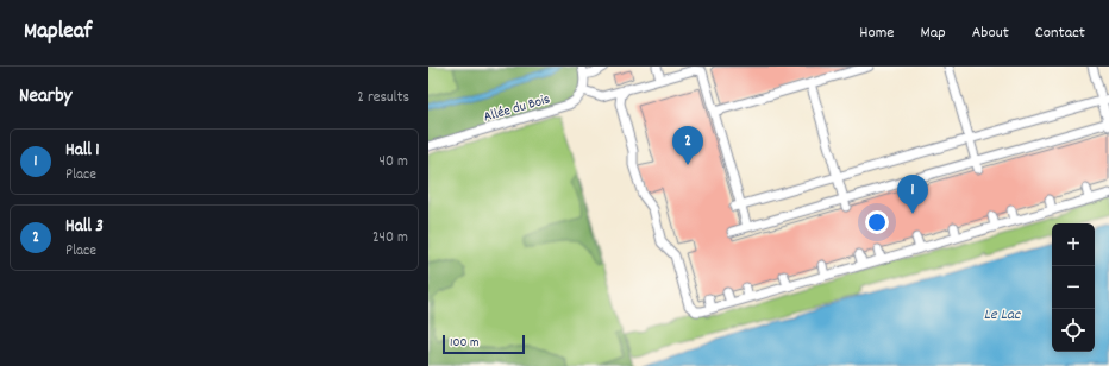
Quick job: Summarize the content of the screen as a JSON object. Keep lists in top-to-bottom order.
{
  "streets": {
    "street": ["Allée du Bois"]
  },
  "water": ["Le Lac"],
  "scale_bar": "100 m",
  "page": {
    "header": "Mapleaf",
    "nav": [
      "Home",
      "Map",
      "About",
      "Contact"
    ],
    "heading": ["Nearby", "2 results"],
    "pins": ["2", "1"],
    "list": [
      {
        "mark": "1",
        "name": "Hall 1",
        "note": "Place",
        "value": "40 m"
      },
      {
        "mark": "2",
        "name": "Hall 3",
        "note": "Place",
        "value": "240 m"
      }
    ],
    "map_buttons": ["+", "−"],
    "scale": "100 m"
  }
}
